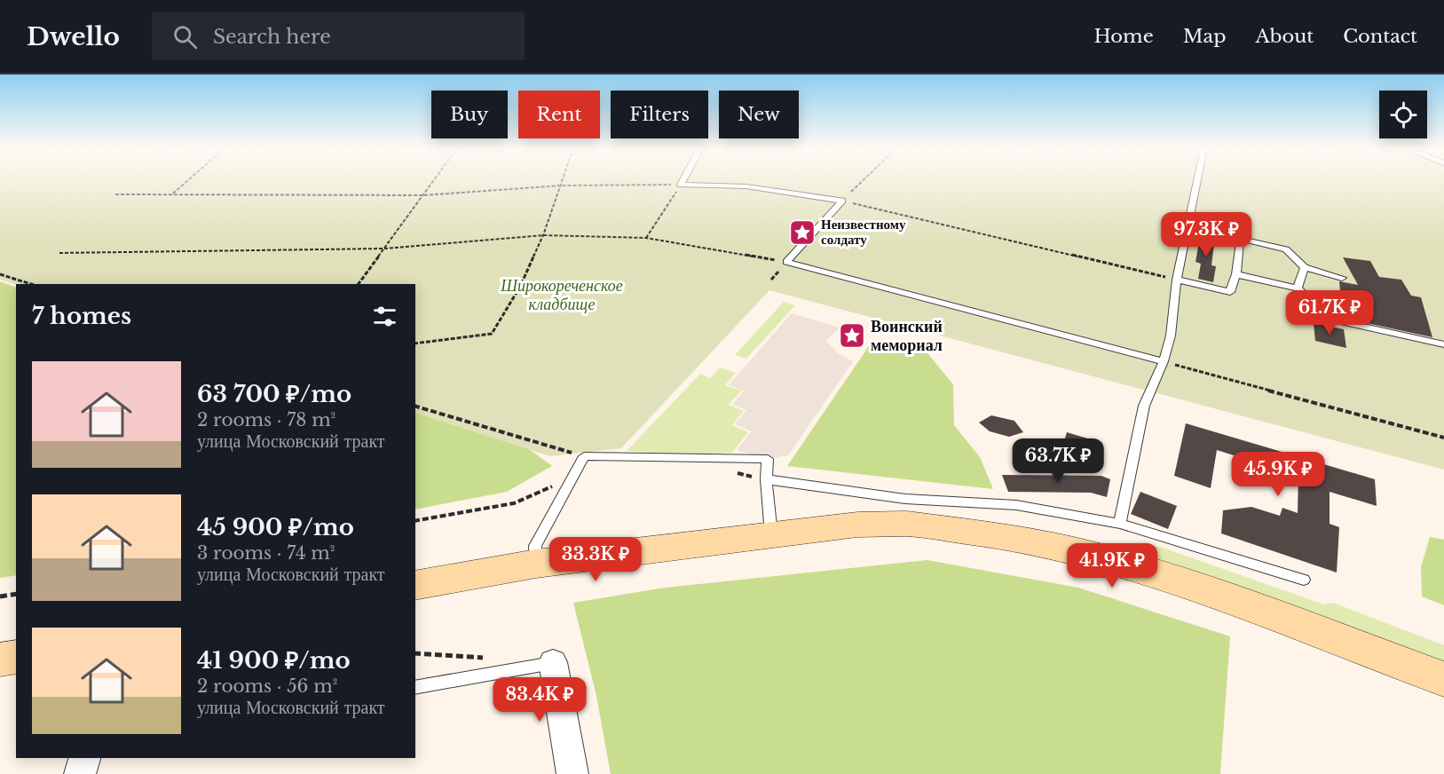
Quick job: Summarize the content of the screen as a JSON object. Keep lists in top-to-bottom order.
{
  "parks": ["Широкореченское кладбище"],
  "places": {
    "place": ["Неизвестному солдату", "Воинский мемориал"]
  },
  "page": {
    "header": "Dwello",
    "search": "Search here",
    "nav": [
      "Home",
      "Map",
      "About",
      "Contact"
    ],
    "chip": [
      "Buy",
      "Rent",
      "Filters",
      "New"
    ],
    "price": [
      "97.3K ₽",
      "61.7K ₽",
      "63.7K ₽",
      "45.9K ₽",
      "33.3K ₽",
      "41.9K ₽",
      "83.4K ₽"
    ],
    "heading": "7 homes",
    "list": [
      {
        "name": "63 700 ₽/mo",
        "note": "2 rooms · 78 m² · улица Московский тракт"
      },
      {
        "name": "45 900 ₽/mo",
        "note": "3 rooms · 74 m² · улица Московский тракт"
      },
      {
        "name": "41 900 ₽/mo",
        "note": "2 rooms · 56 m² · улица Московский тракт"
      }
    ]
  }
}
